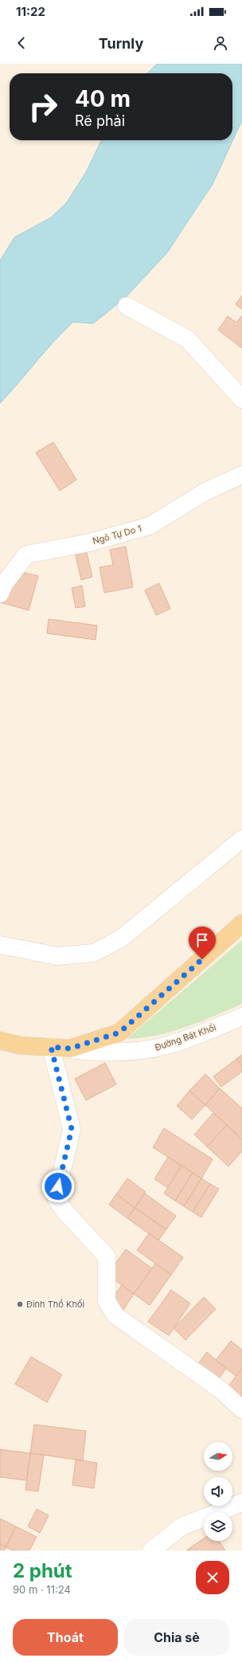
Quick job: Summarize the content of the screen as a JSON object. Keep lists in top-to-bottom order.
{
  "streets": {
    "street": ["Ngõ Tự Do 1", "Đường Bát Khối"]
  },
  "places": ["Đình Thổ Khối"],
  "north": "right",
  "page": {
    "status": "11:22",
    "header": "Turnly",
    "turn": ["40 m", "Rẽ phải"],
    "heading": ["2 phút", "90 m · 11:24"],
    "buttons": ["Thoát", "Chia sẻ"]
  }
}
